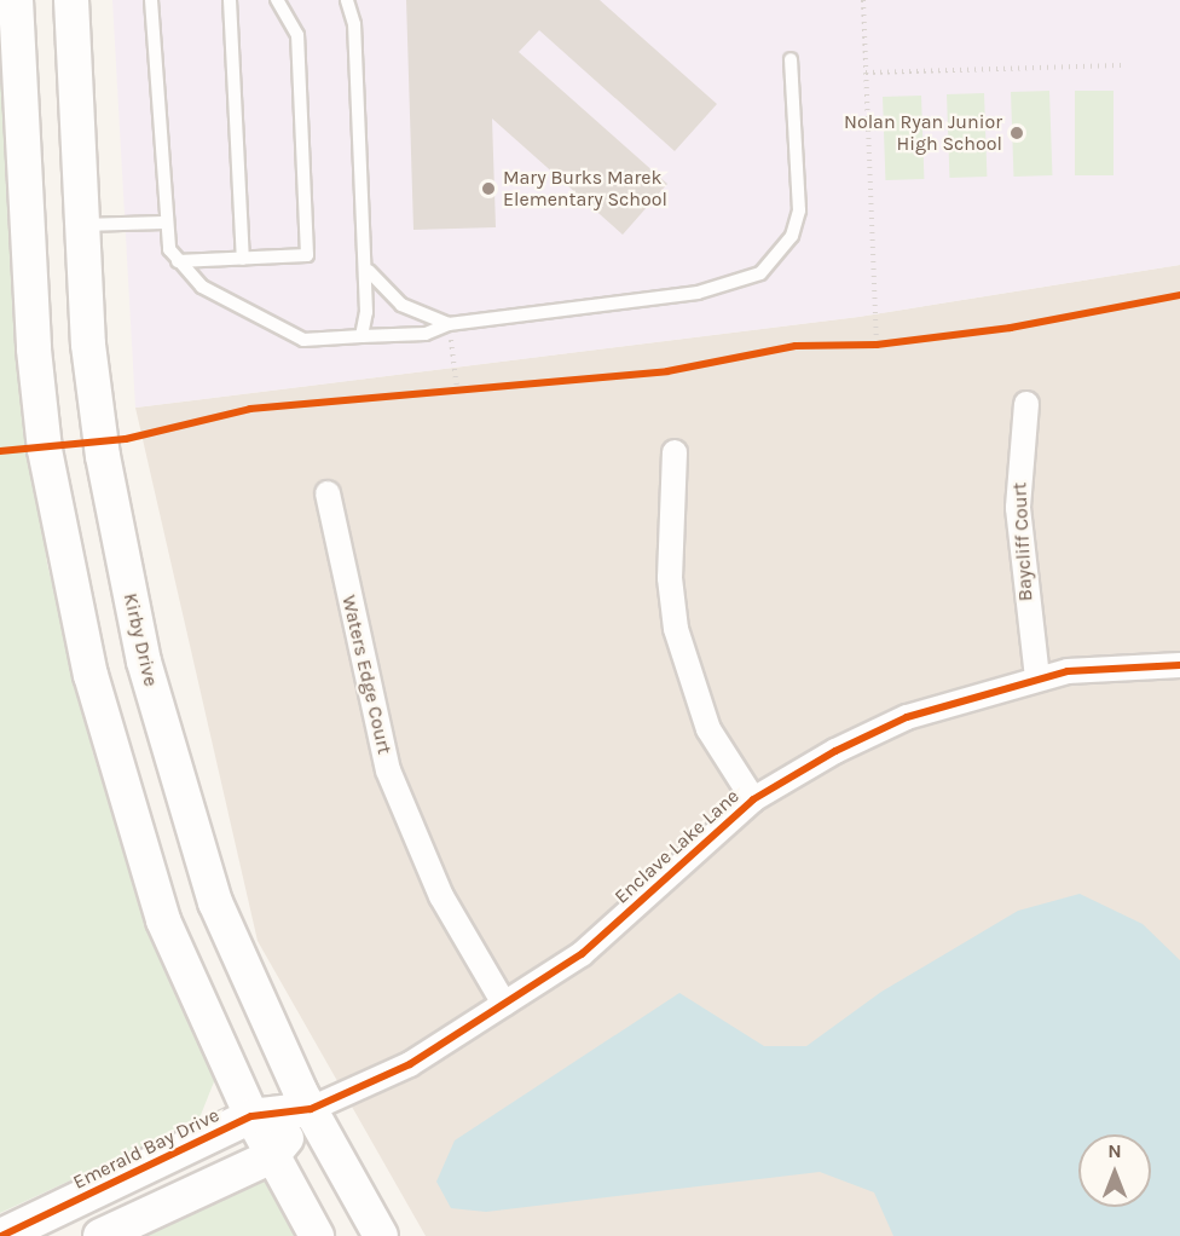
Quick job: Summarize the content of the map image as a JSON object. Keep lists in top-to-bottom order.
{
  "streets": {
    "main road": ["Kirby Drive", "Emerald Bay Drive"],
    "street": ["Baycliff Court", "Waters Edge Court", "Enclave Lake Lane"]
  },
  "crossings": [
    ["Baycliff Court", "Enclave Lake Lane"],
    ["Kirby Drive", "Enclave Lake Lane"],
    ["Kirby Drive", "Emerald Bay Drive"],
    ["Waters Edge Court", "Enclave Lake Lane"],
    ["Enclave Lake Lane", "Emerald Bay Drive"]
  ],
  "places": ["Nolan Ryan Junior High School", "Mary Burks Marek Elementary School"],
  "north": "top"
}
